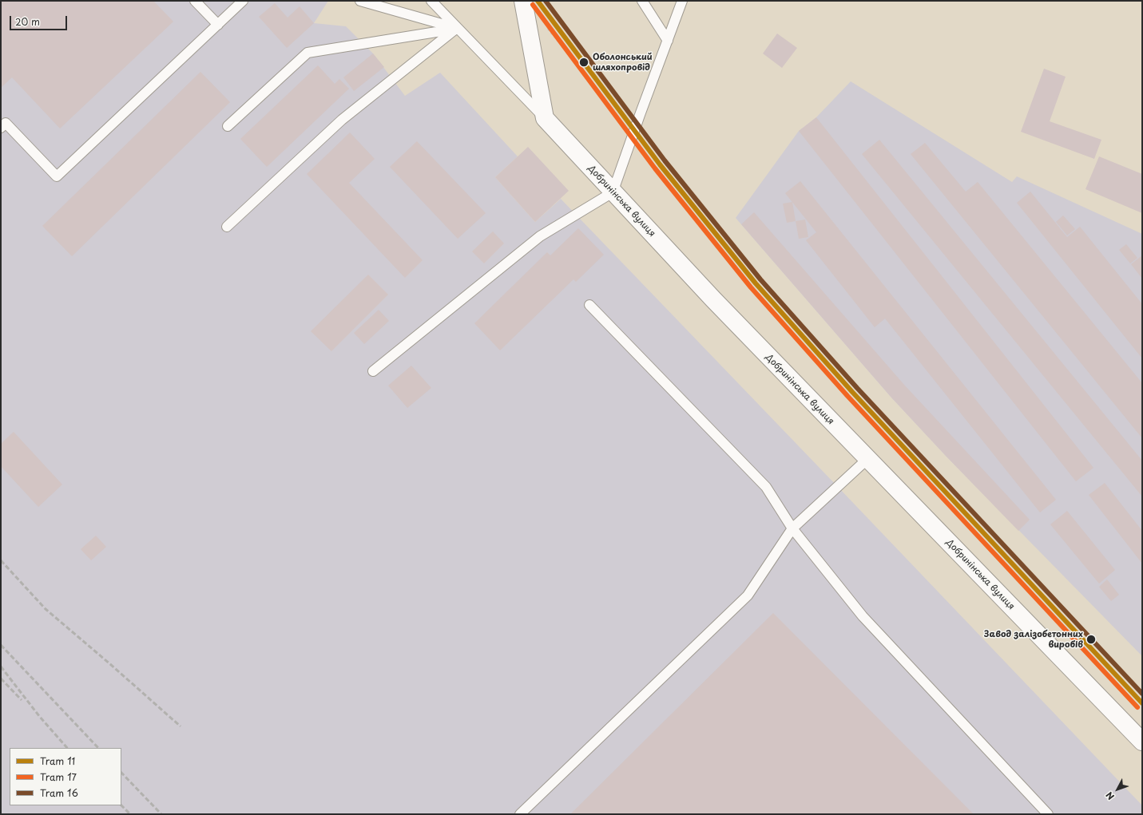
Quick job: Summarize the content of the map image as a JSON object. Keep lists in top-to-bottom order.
{
  "streets": {
    "street": ["Добринінська вулиця"]
  },
  "places": ["Оболонський шляхопровід", "Завод залізобетонних виробів"],
  "lines": ["tram line 11", "tram line 16", "tram line 17"],
  "legend": ["Tram 11", "Tram 17", "Tram 16"],
  "scale_bar": "20 m",
  "north": "bottom left"
}
